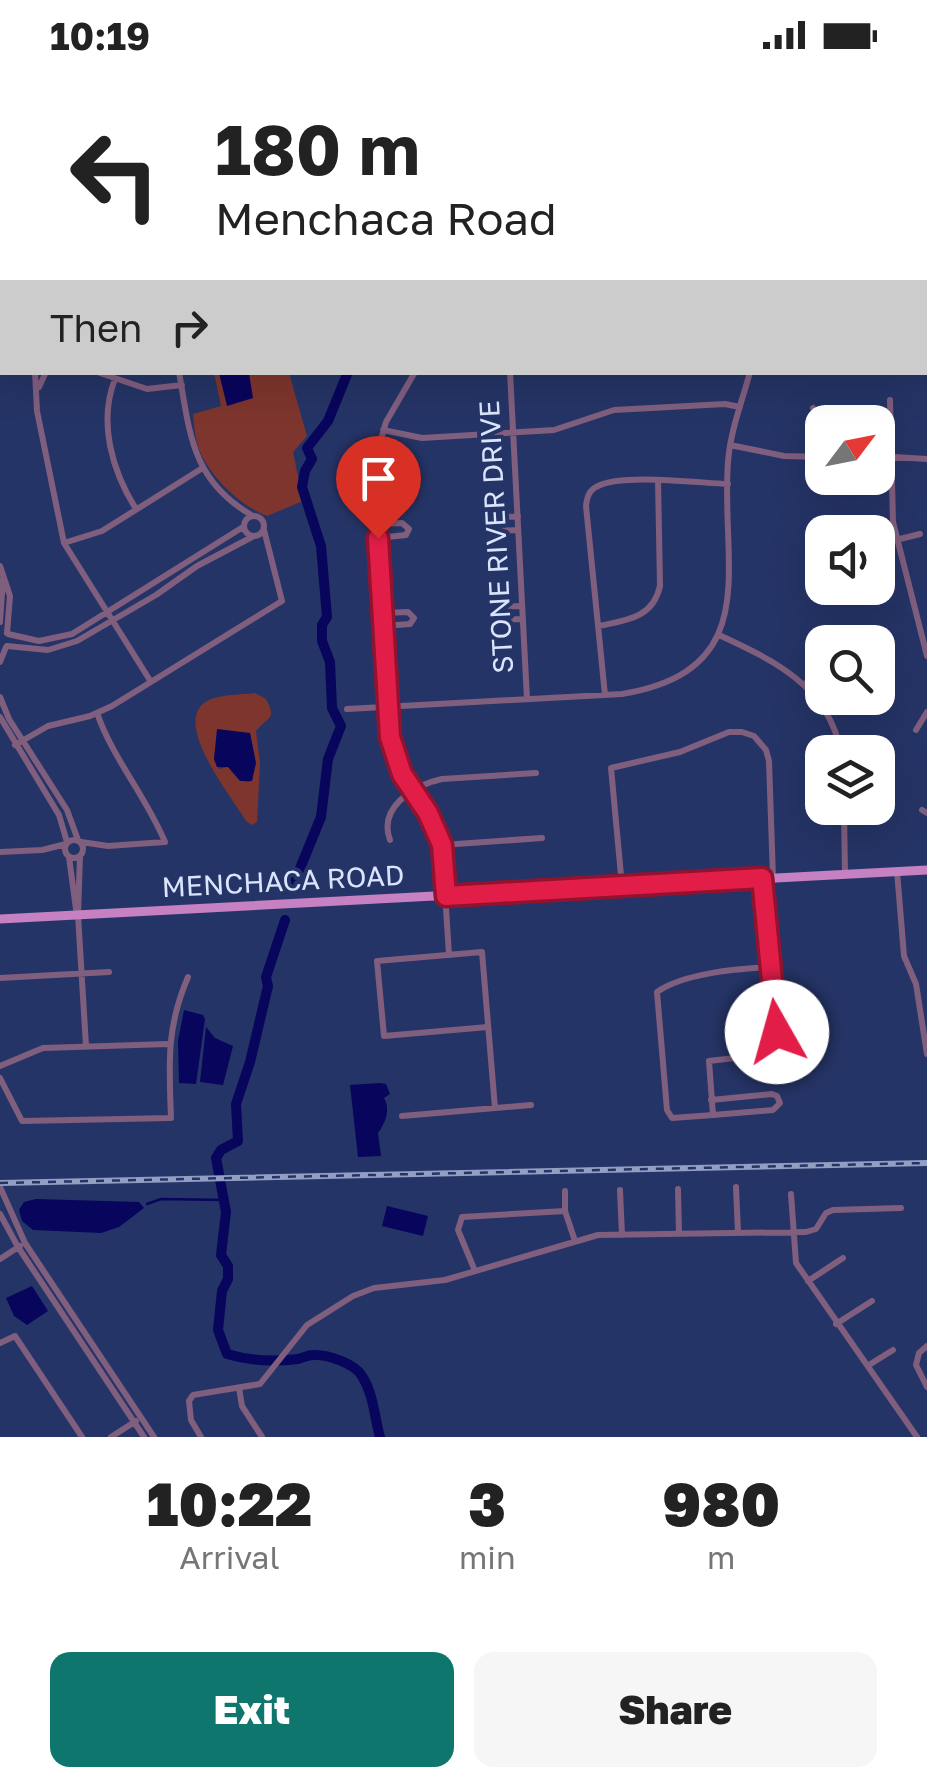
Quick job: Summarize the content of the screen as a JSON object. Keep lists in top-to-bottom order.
{
  "streets": {
    "main road": ["MENCHACA ROAD"],
    "street": ["STONE RIVER DRIVE"]
  },
  "north": "top right",
  "page": {
    "status": "10:19",
    "turn": ["180 m", "Menchaca Road"],
    "then": "Then",
    "eta": [
      "10:22",
      "Arrival",
      "3",
      "min",
      "980",
      "m"
    ],
    "buttons": ["Exit", "Share"]
  }
}
